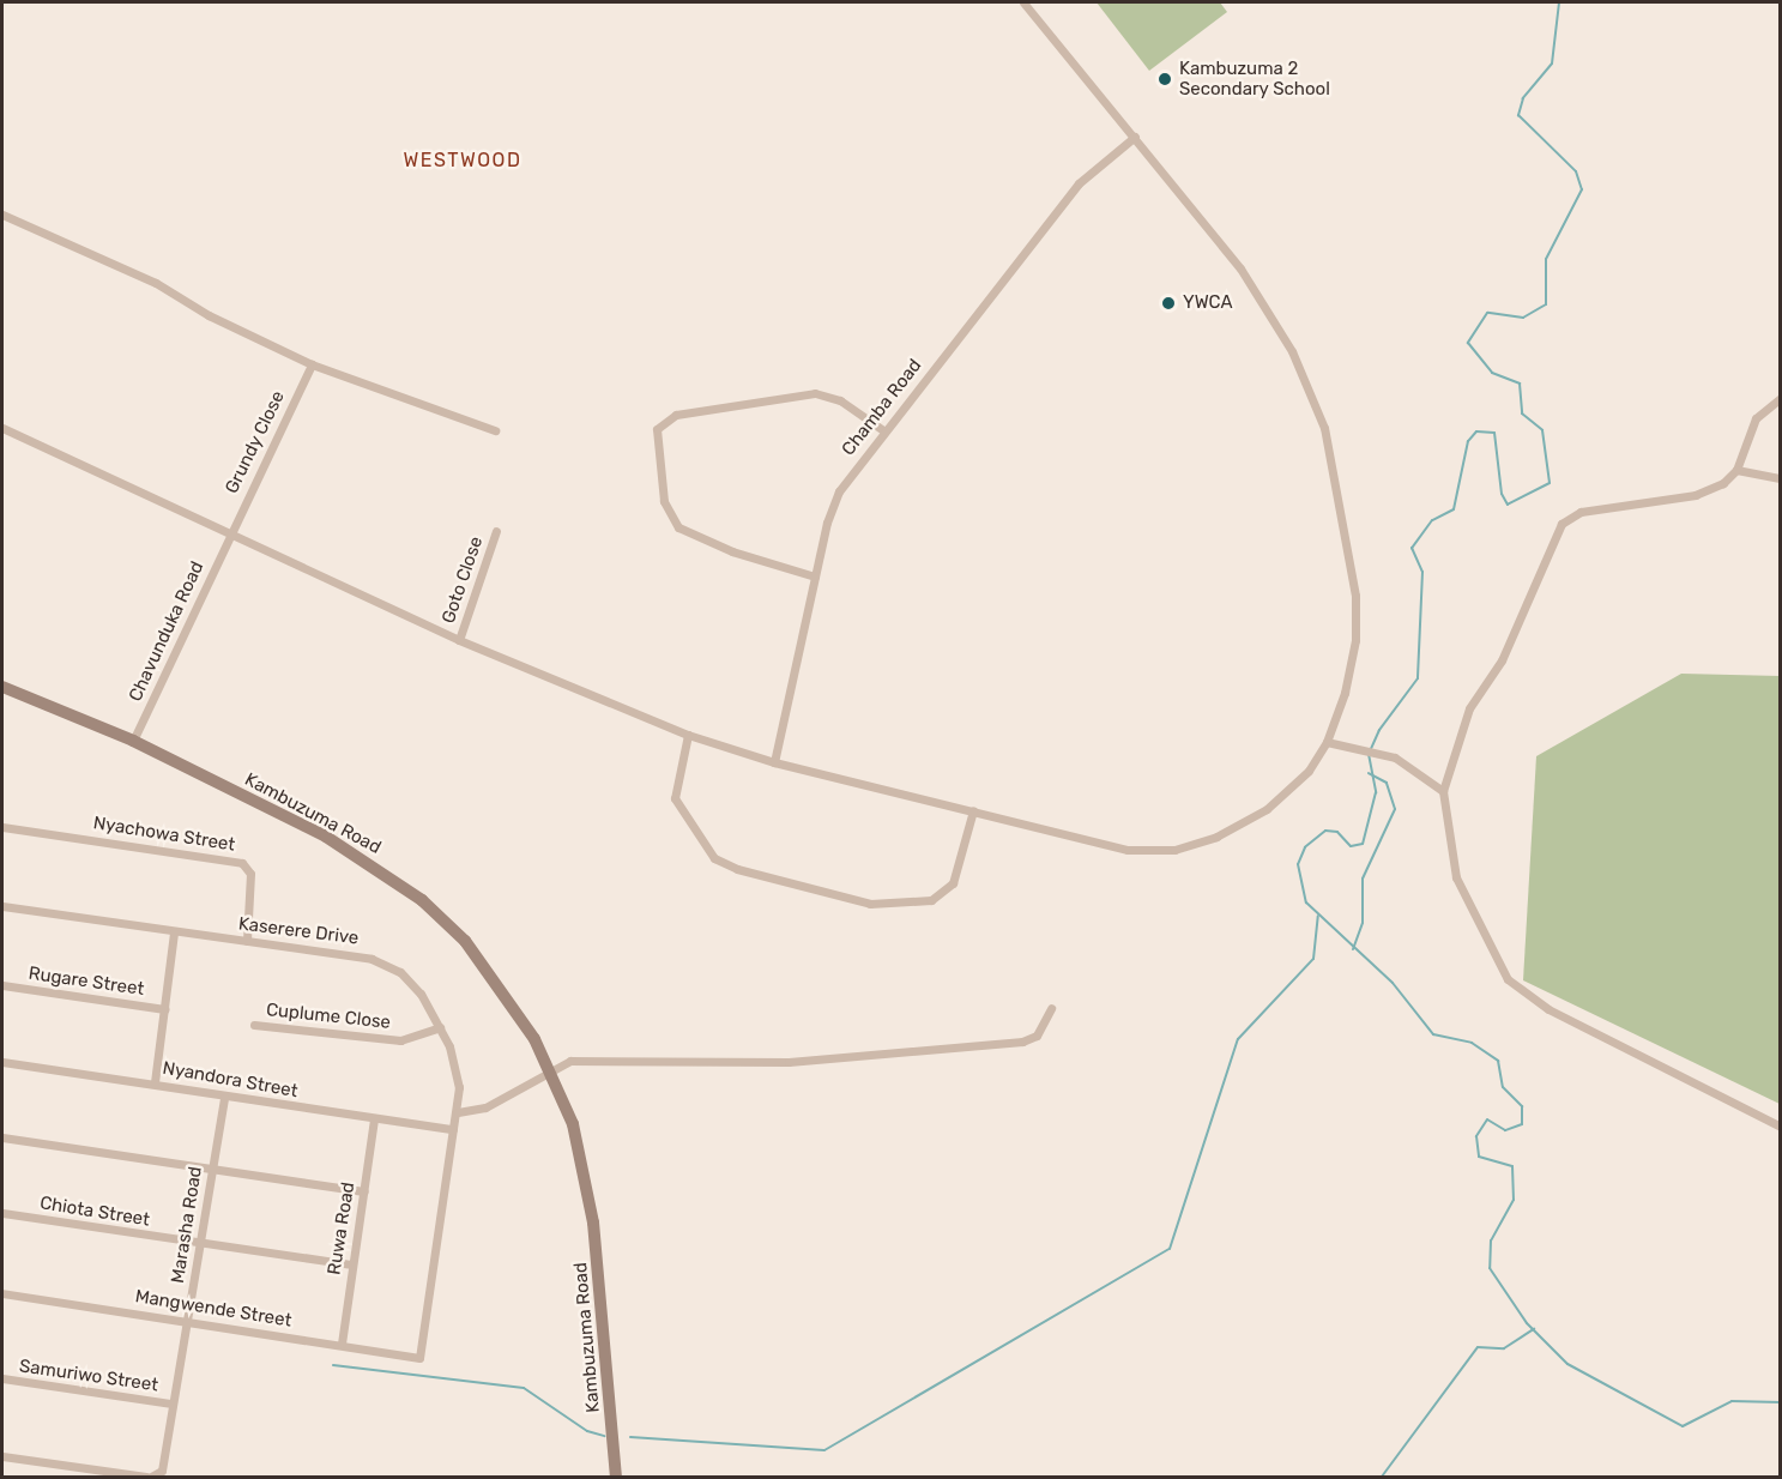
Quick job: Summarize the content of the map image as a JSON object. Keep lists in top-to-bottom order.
{
  "streets": {
    "main road": ["Kambuzuma Road"],
    "street": [
      "Chamba Road",
      "Grundy Close",
      "Goto Close",
      "Chavunduka Road",
      "Nyachowa Street",
      "Kaserere Drive",
      "Rugare Street",
      "Cuplume Close",
      "Nyandora Street",
      "Chiota Street",
      "Marasha Road",
      "Ruwa Road",
      "Mangwende Street",
      "Samuriwo Street"
    ]
  },
  "crossings": [
    ["Grundy Close", "Chavunduka Road"],
    ["Chavunduka Road", "Kambuzuma Road"],
    ["Nyachowa Street", "Kaserere Drive"],
    ["Kaserere Drive", "Cuplume Close"],
    ["Kaserere Drive", "Nyandora Street"],
    ["Kaserere Drive", "Mangwende Street"],
    ["Nyandora Street", "Marasha Road"],
    ["Nyandora Street", "Ruwa Road"],
    ["Chiota Street", "Marasha Road"],
    ["Chiota Street", "Ruwa Road"],
    ["Marasha Road", "Mangwende Street"],
    ["Marasha Road", "Samuriwo Street"],
    ["Ruwa Road", "Mangwende Street"]
  ],
  "districts": ["WESTWOOD"],
  "places": ["Kambuzuma 2 Secondary School", "YWCA"]
}
